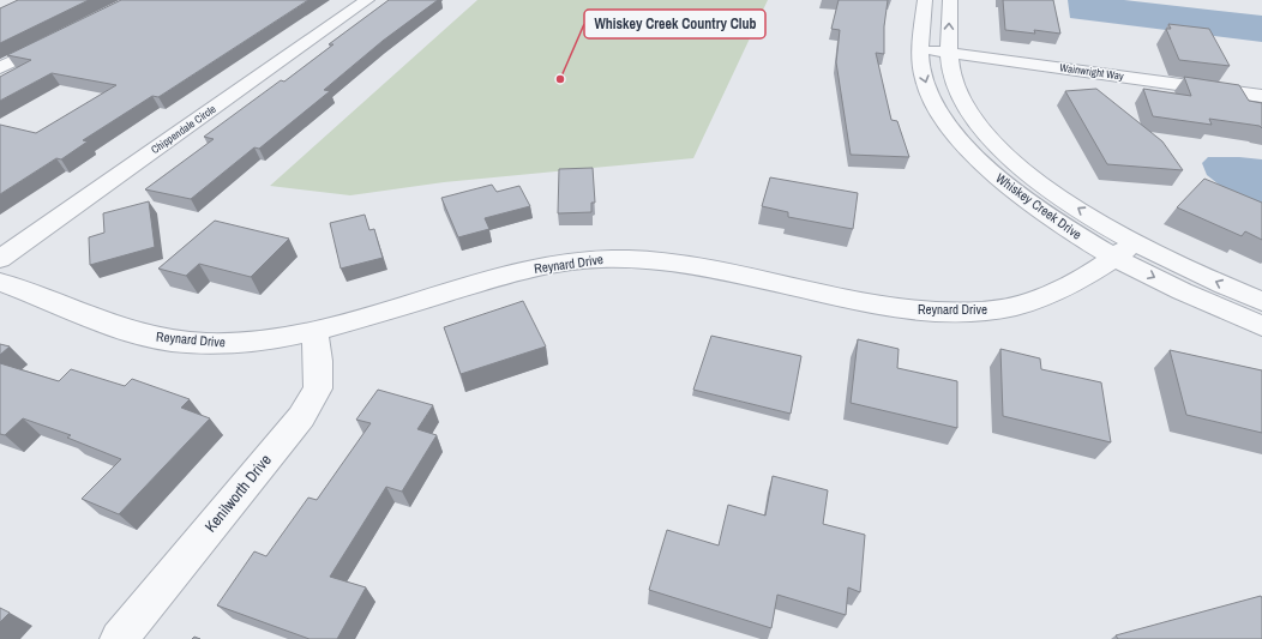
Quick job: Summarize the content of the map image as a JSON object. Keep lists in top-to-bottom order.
{
  "streets": {
    "street": [
      "Wainwright Way",
      "Chippendale Circle",
      "Whiskey Creek Drive",
      "Reynard Drive",
      "Kenilworth Drive"
    ]
  },
  "crossings": [
    ["Wainwright Way", "Whiskey Creek Drive"],
    ["Whiskey Creek Drive", "Reynard Drive"],
    ["Reynard Drive", "Kenilworth Drive"]
  ],
  "places": ["Whiskey Creek Country Club"]
}
